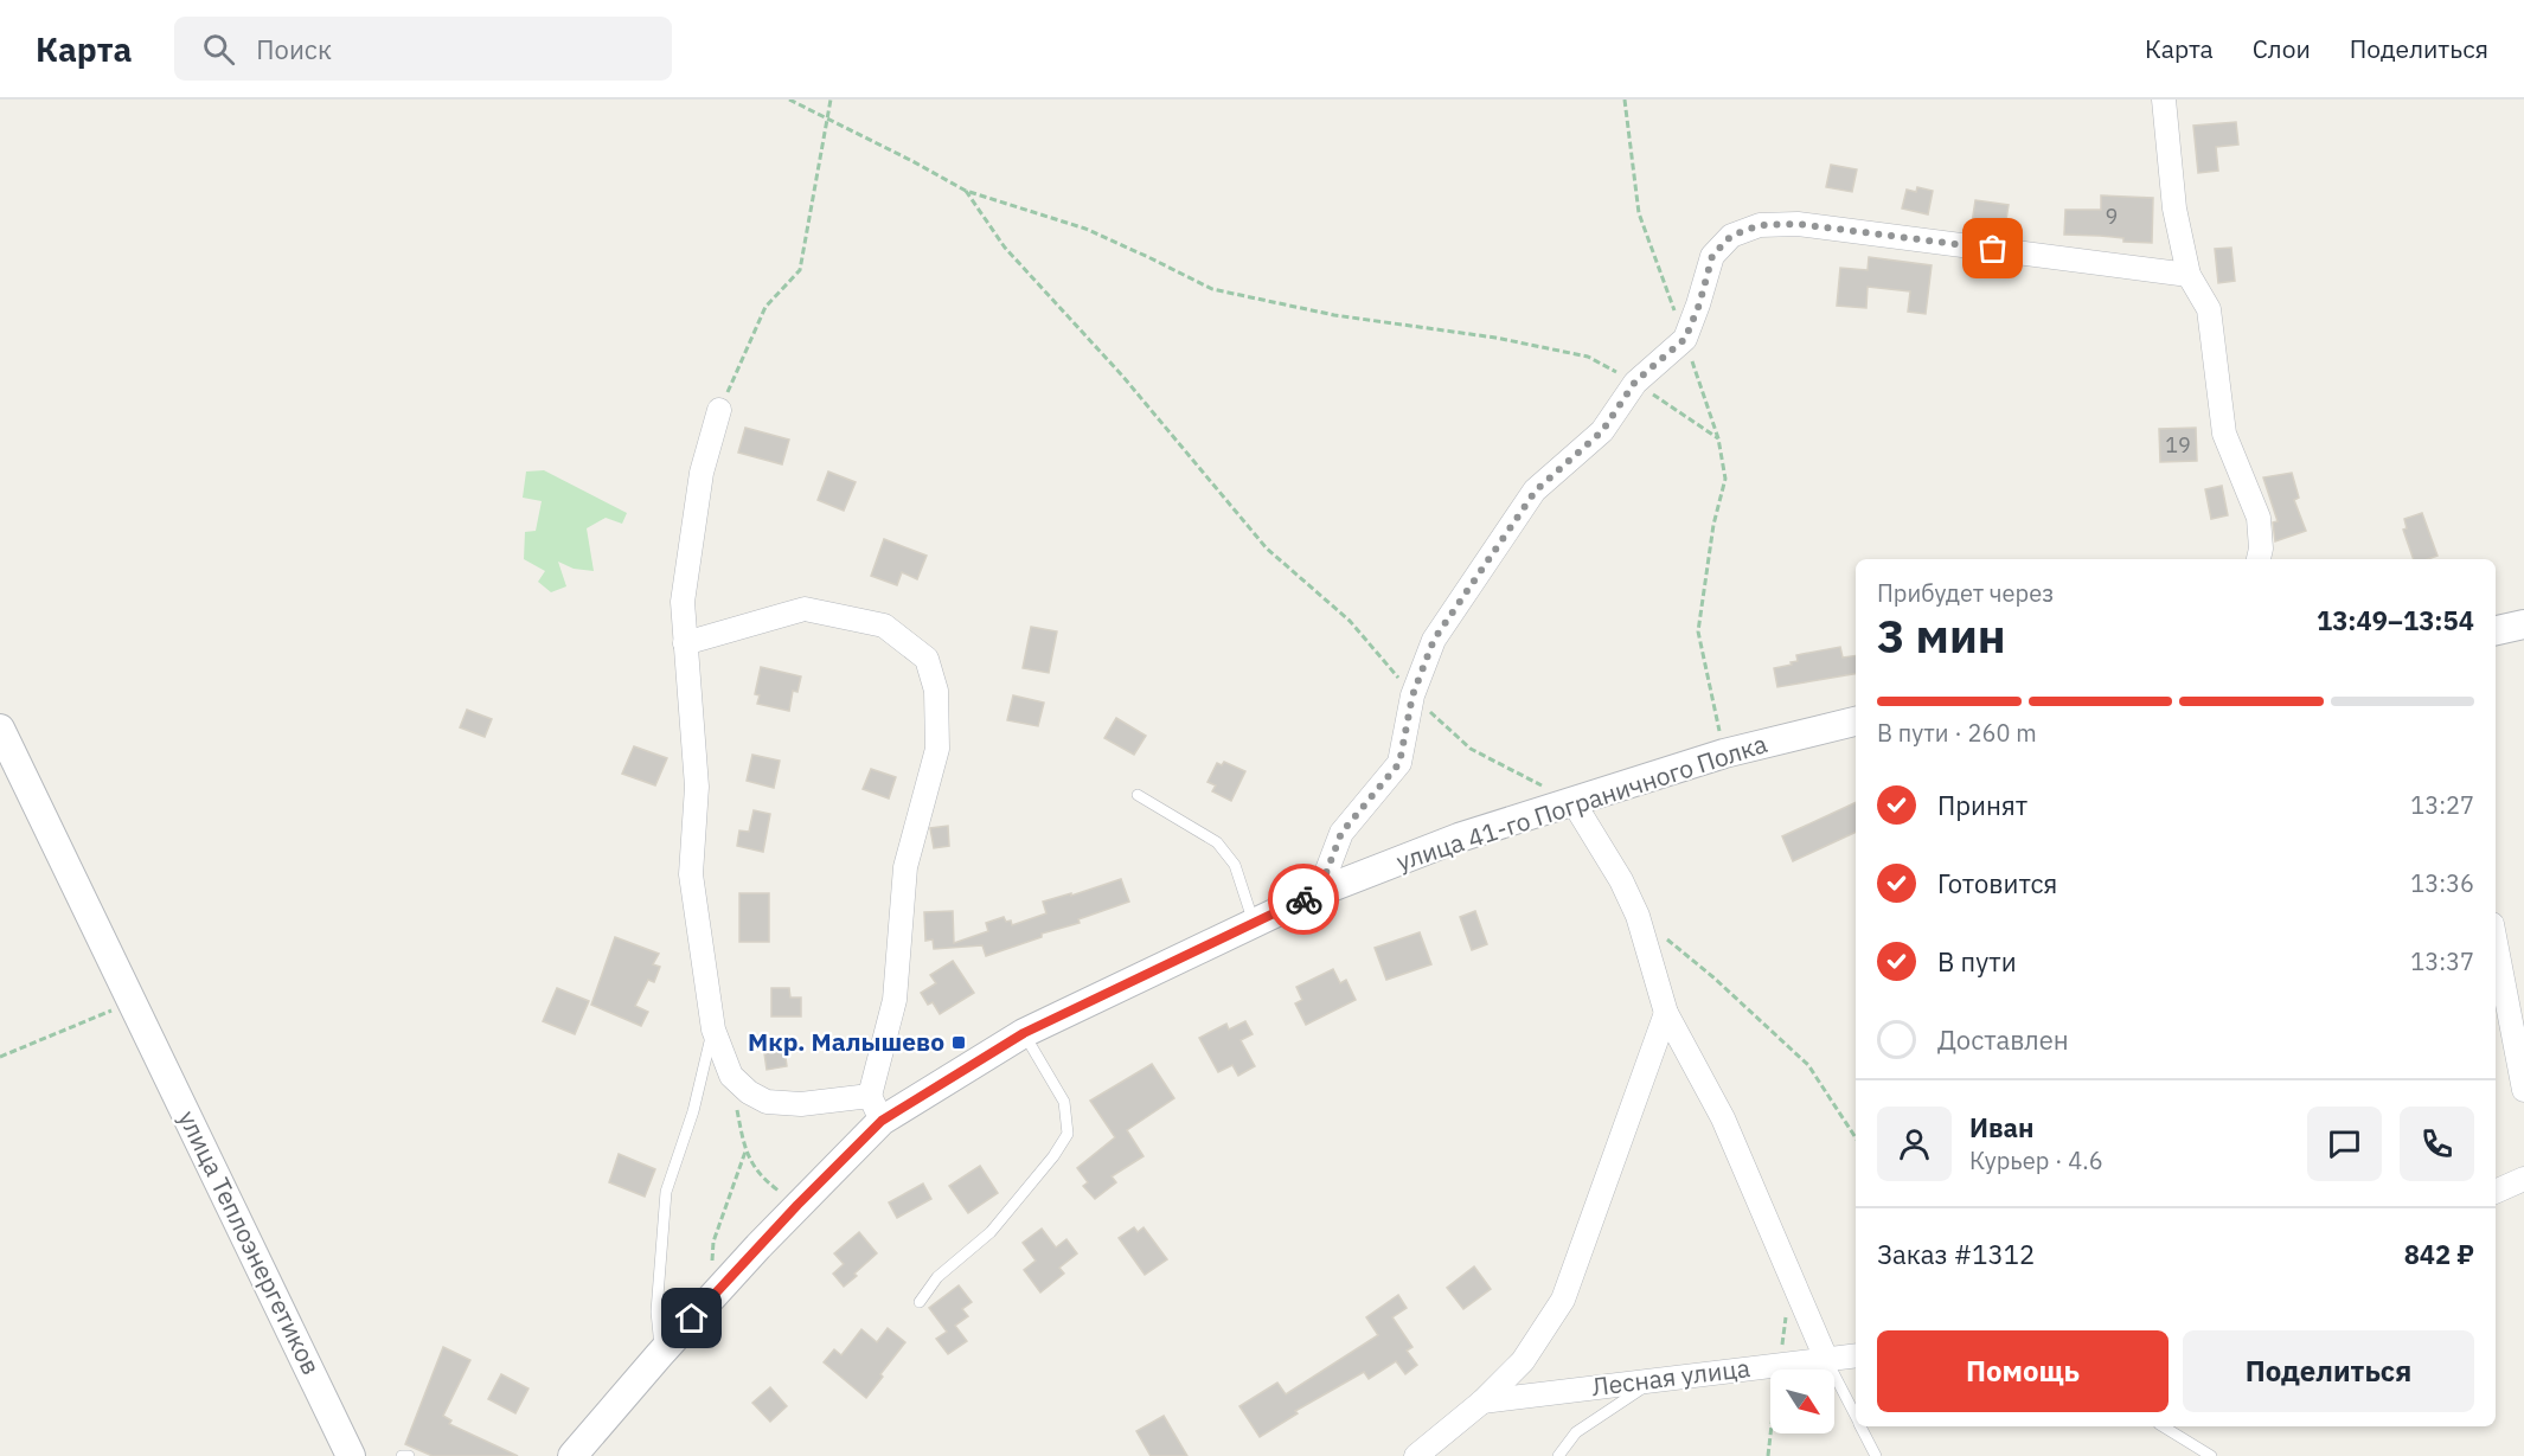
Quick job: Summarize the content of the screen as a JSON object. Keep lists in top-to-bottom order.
{
  "streets": {
    "street": ["улица 41-го Пограничного Полка", "улица Теплоэнергетиков", "Лесная улица"]
  },
  "places": {
    "transit": ["Мкр. Малышево"]
  },
  "house_numbers": ["9", "19"],
  "north": "bottom right",
  "page": {
    "header": "Карта",
    "search": "Поиск",
    "nav": ["Карта", "Слои", "Поделиться"],
    "heading": ["3 мин", "Прибудет через", "13:49–13:54"],
    "panel": [
      "Иван",
      "Курьер · 4.6",
      "Заказ #1312",
      "842 ₽"
    ],
    "bar": "В пути · 260 m",
    "list": [
      ["Принят", "13:27"],
      ["Готовится", "13:36"],
      ["В пути", "13:37"],
      "Доставлен"
    ],
    "buttons": ["Помощь", "Поделиться"]
  }
}
